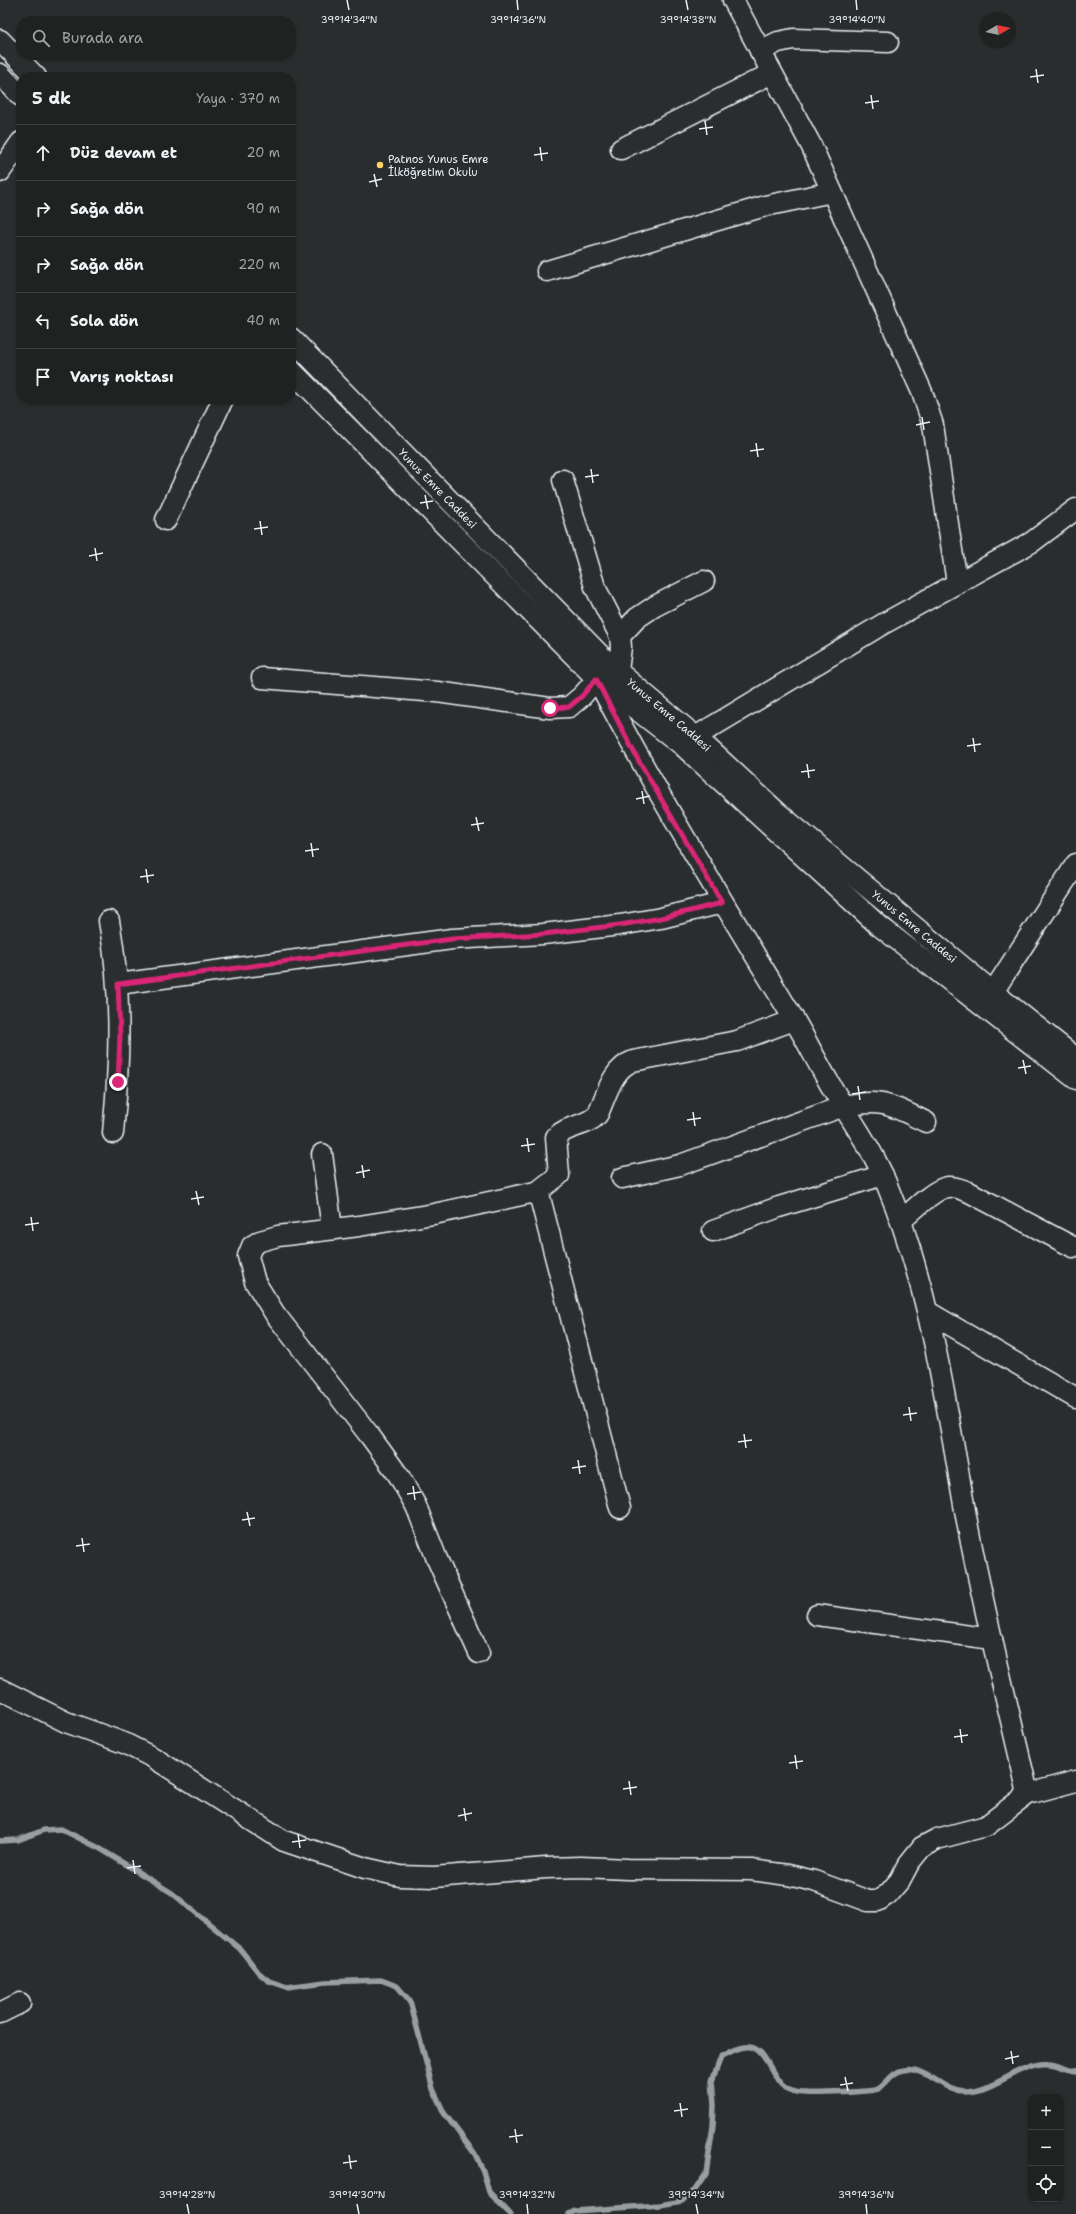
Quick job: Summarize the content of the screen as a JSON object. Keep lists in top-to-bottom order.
{
  "streets": {
    "street": ["Yunus Emre Caddesi"]
  },
  "places": ["Patnos Yunus Emre İlköğretim Okulu"],
  "north": "right",
  "page": {
    "search": "Burada ara",
    "heading": ["5 dk", "Yaya · 370 m"],
    "list": [
      ["Düz devam et", "20 m"],
      ["Sağa dön", "90 m"],
      ["Sağa dön", "220 m"],
      ["Sola dön", "40 m"],
      "Varış noktası"
    ],
    "map_buttons": ["+", "−"]
  },
  "coordinates": [
    "39°14'36\"N",
    "39°14'38\"N",
    "39°14'34\"N",
    "39°14'40\"N",
    "39°14'28\"N",
    "39°14'30\"N",
    "39°14'32\"N"
  ]
}
